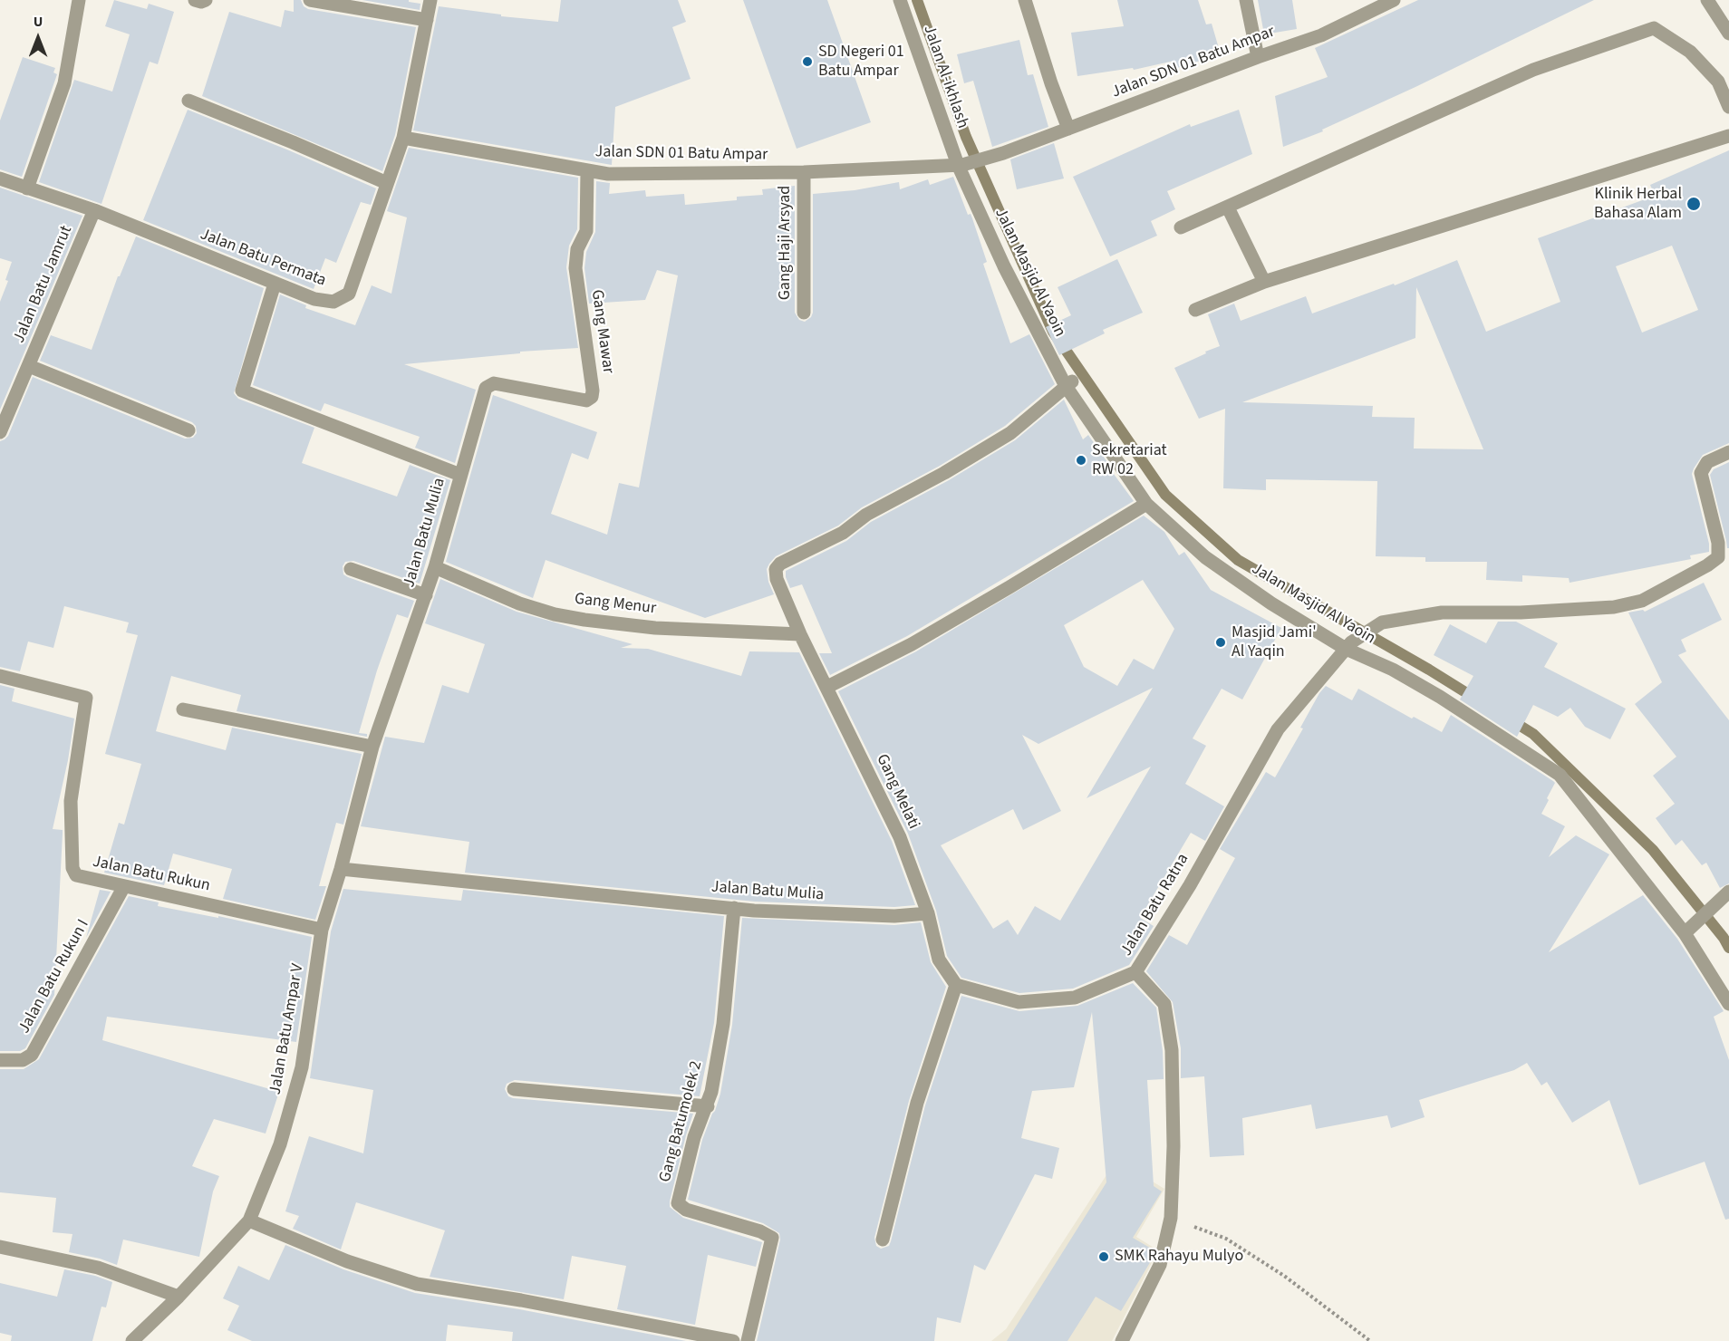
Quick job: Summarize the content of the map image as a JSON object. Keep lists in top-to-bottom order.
{
  "streets": {
    "street": [
      "Jalan SDN 01 Batu Ampar",
      "Jalan Al-ikhlash",
      "Gang Haji Arsyad",
      "Jalan Batu Permata",
      "Jalan Masjid Al Yaoin",
      "Jalan Batu Jamrut",
      "Gang Mawar",
      "Jalan Batu Mulia",
      "Gang Menur",
      "Gang Melati",
      "Jalan Batu Rukun",
      "Jalan Batu Ratna",
      "Jalan Batu Rukun I",
      "Jalan Batu Ampar V",
      "Gang Batumolek 2"
    ]
  },
  "crossings": [
    ["Jalan SDN 01 Batu Ampar", "Jalan Al-ikhlash"],
    ["Jalan SDN 01 Batu Ampar", "Gang Haji Arsyad"],
    ["Jalan SDN 01 Batu Ampar", "Jalan Batu Permata"],
    ["Jalan SDN 01 Batu Ampar", "Jalan Masjid Al Yaoin"],
    ["Jalan SDN 01 Batu Ampar", "Gang Mawar"],
    ["Jalan Al-ikhlash", "Jalan Masjid Al Yaoin"],
    ["Jalan Batu Permata", "Jalan Batu Jamrut"],
    ["Jalan Batu Permata", "Jalan Batu Mulia"],
    ["Jalan Masjid Al Yaoin", "Gang Melati"],
    ["Jalan Masjid Al Yaoin", "Jalan Batu Ratna"],
    ["Gang Mawar", "Jalan Batu Mulia"],
    ["Jalan Batu Mulia", "Gang Menur"],
    ["Jalan Batu Mulia", "Gang Melati"],
    ["Jalan Batu Mulia", "Jalan Batu Rukun"],
    ["Jalan Batu Mulia", "Jalan Batu Ampar V"],
    ["Jalan Batu Mulia", "Gang Batumolek 2"],
    ["Gang Menur", "Gang Melati"],
    ["Jalan Batu Rukun", "Jalan Batu Rukun I"],
    ["Jalan Batu Rukun", "Jalan Batu Ampar V"]
  ],
  "places": [
    "SD Negeri 01 Batu Ampar",
    "Klinik Herbal Bahasa Alam",
    "Sekretariat RW 02",
    "Masjid Jami' Al Yaqin",
    "SMK Rahayu Mulyo"
  ],
  "north": "top"
}
